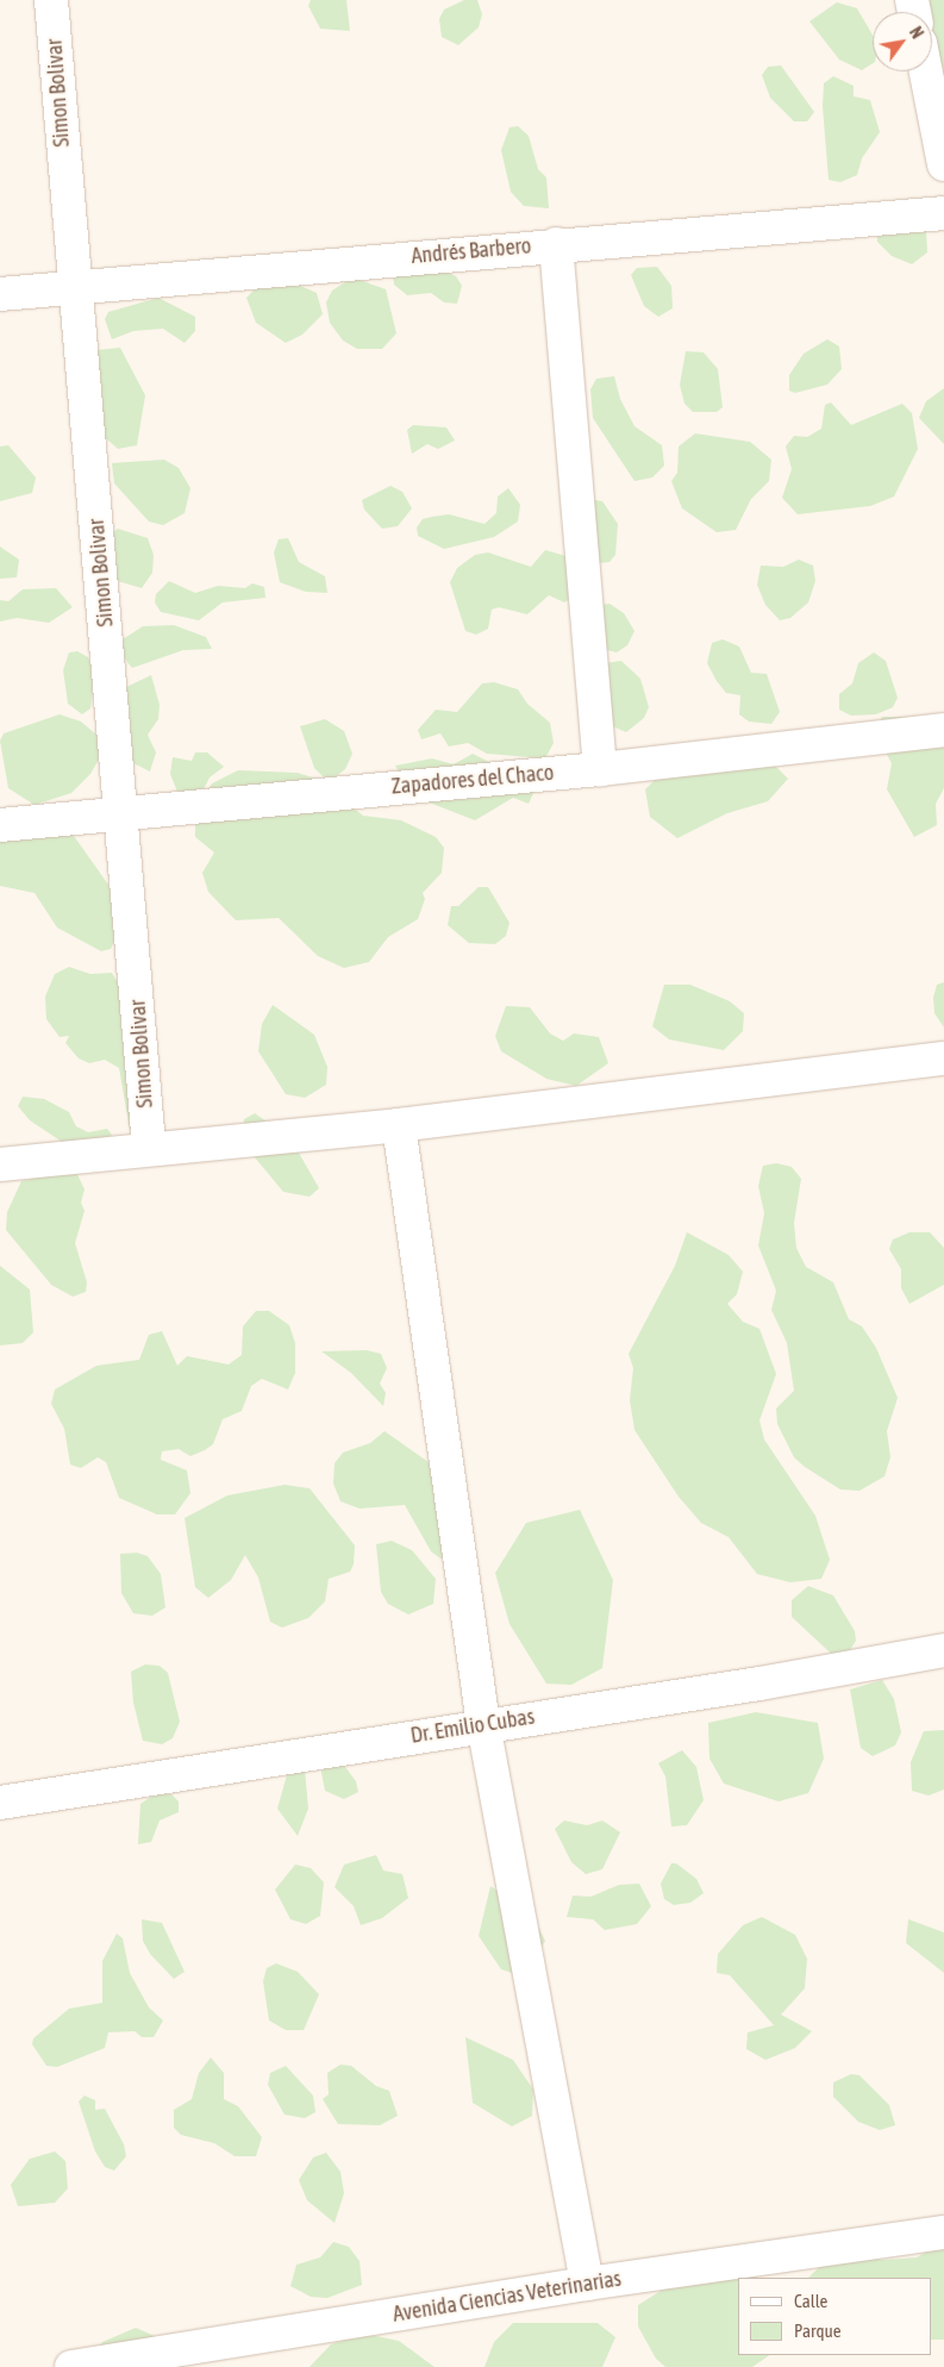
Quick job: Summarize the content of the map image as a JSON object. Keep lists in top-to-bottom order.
{
  "streets": {
    "street": [
      "Simon Bolivar",
      "Andrés Barbero",
      "Zapadores del Chaco",
      "Dr. Emilio Cubas",
      "Avenida Ciencias Veterinarias"
    ]
  },
  "crossings": [
    ["Simon Bolivar", "Andrés Barbero"],
    ["Simon Bolivar", "Zapadores del Chaco"]
  ],
  "legend": ["Calle", "Parque"],
  "north": "top right"
}
